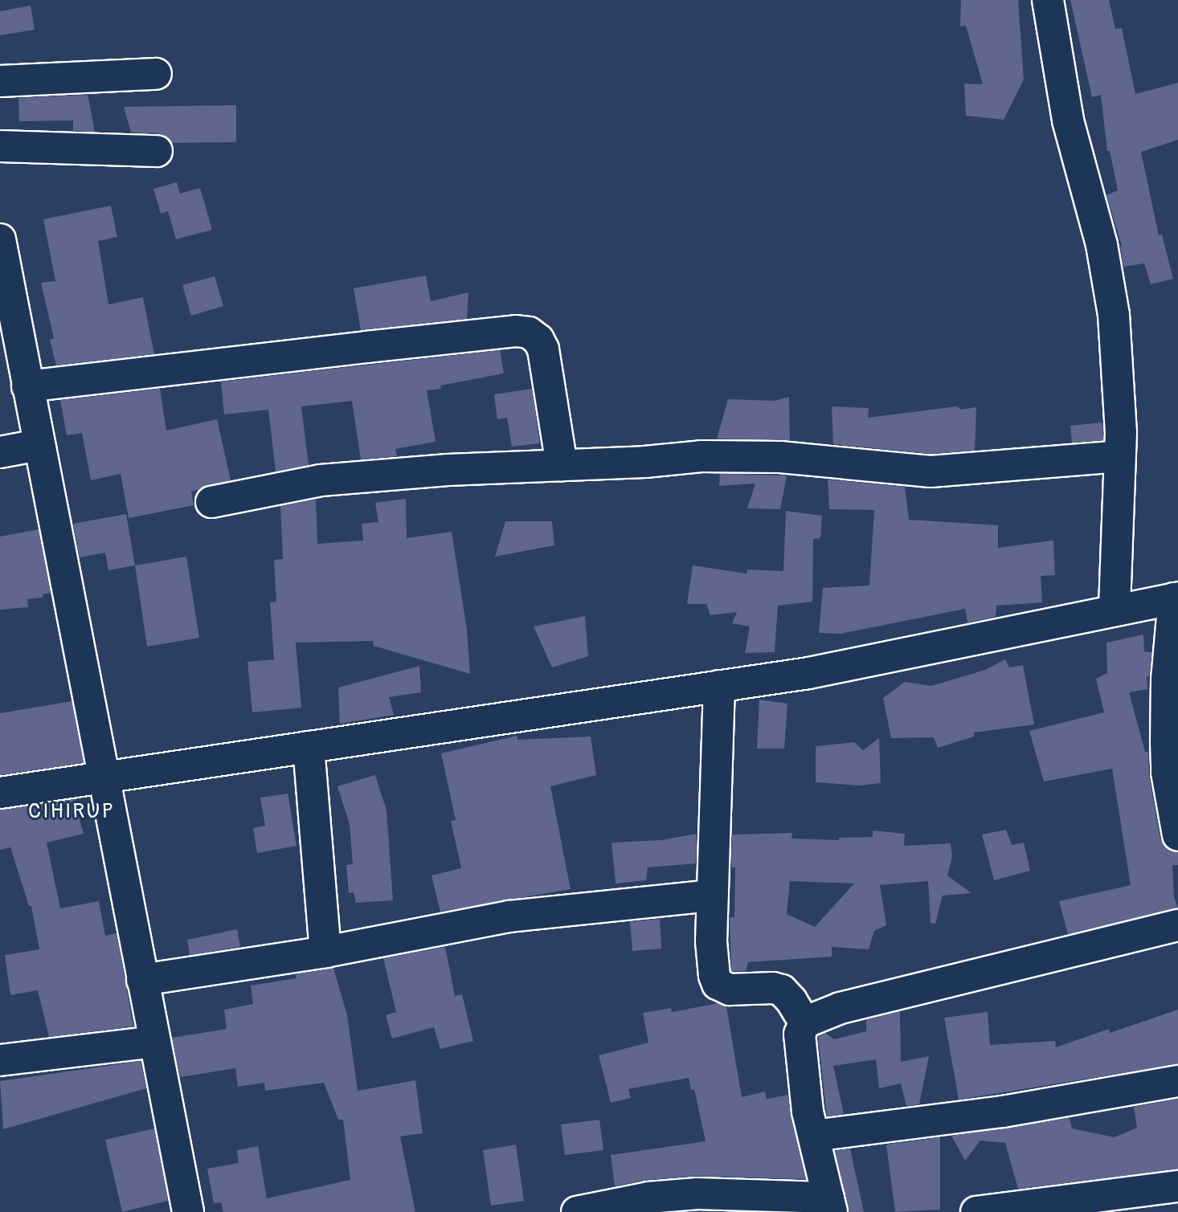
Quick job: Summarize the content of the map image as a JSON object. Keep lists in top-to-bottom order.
{
  "districts": ["CIHIRUP"]
}
